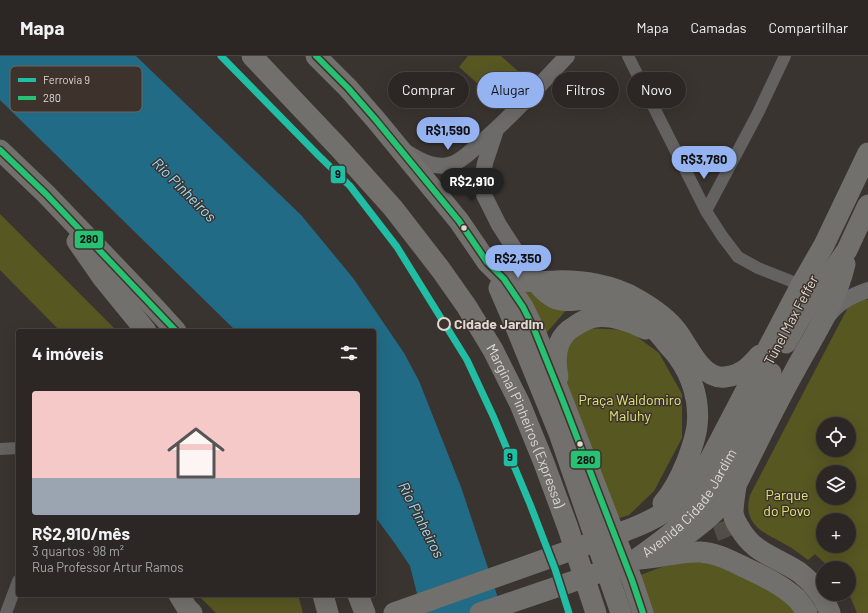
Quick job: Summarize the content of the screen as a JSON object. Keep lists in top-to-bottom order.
{
  "streets": {
    "highway": ["Túnel Max Feffer", "Marginal Pinheiros (Expressa)", "Avenida Cidade Jardim"]
  },
  "crossings": [
    ["Túnel Max Feffer", "Avenida Cidade Jardim"]
  ],
  "water": ["Rio Pinheiros"],
  "parks": ["Praça Waldomiro Maluhy", "Parque do Povo"],
  "places": ["Cidade Jardim"],
  "lines": ["rail line 9", "transit line 280"],
  "legend": ["Ferrovia 9", "280"],
  "page": {
    "header": "Mapa",
    "nav": ["Mapa", "Camadas", "Compartilhar"],
    "chip": [
      "Comprar",
      "Alugar",
      "Filtros",
      "Novo"
    ],
    "price": [
      "R$1,590",
      "R$3,780",
      "R$2,910",
      "R$2,350"
    ],
    "heading": "4 imóveis",
    "list": [
      {
        "name": "R$2,910/mês",
        "note": "3 quartos · 98 m² · Rua Professor Artur Ramos"
      }
    ],
    "map_buttons": ["+", "−"]
  }
}
